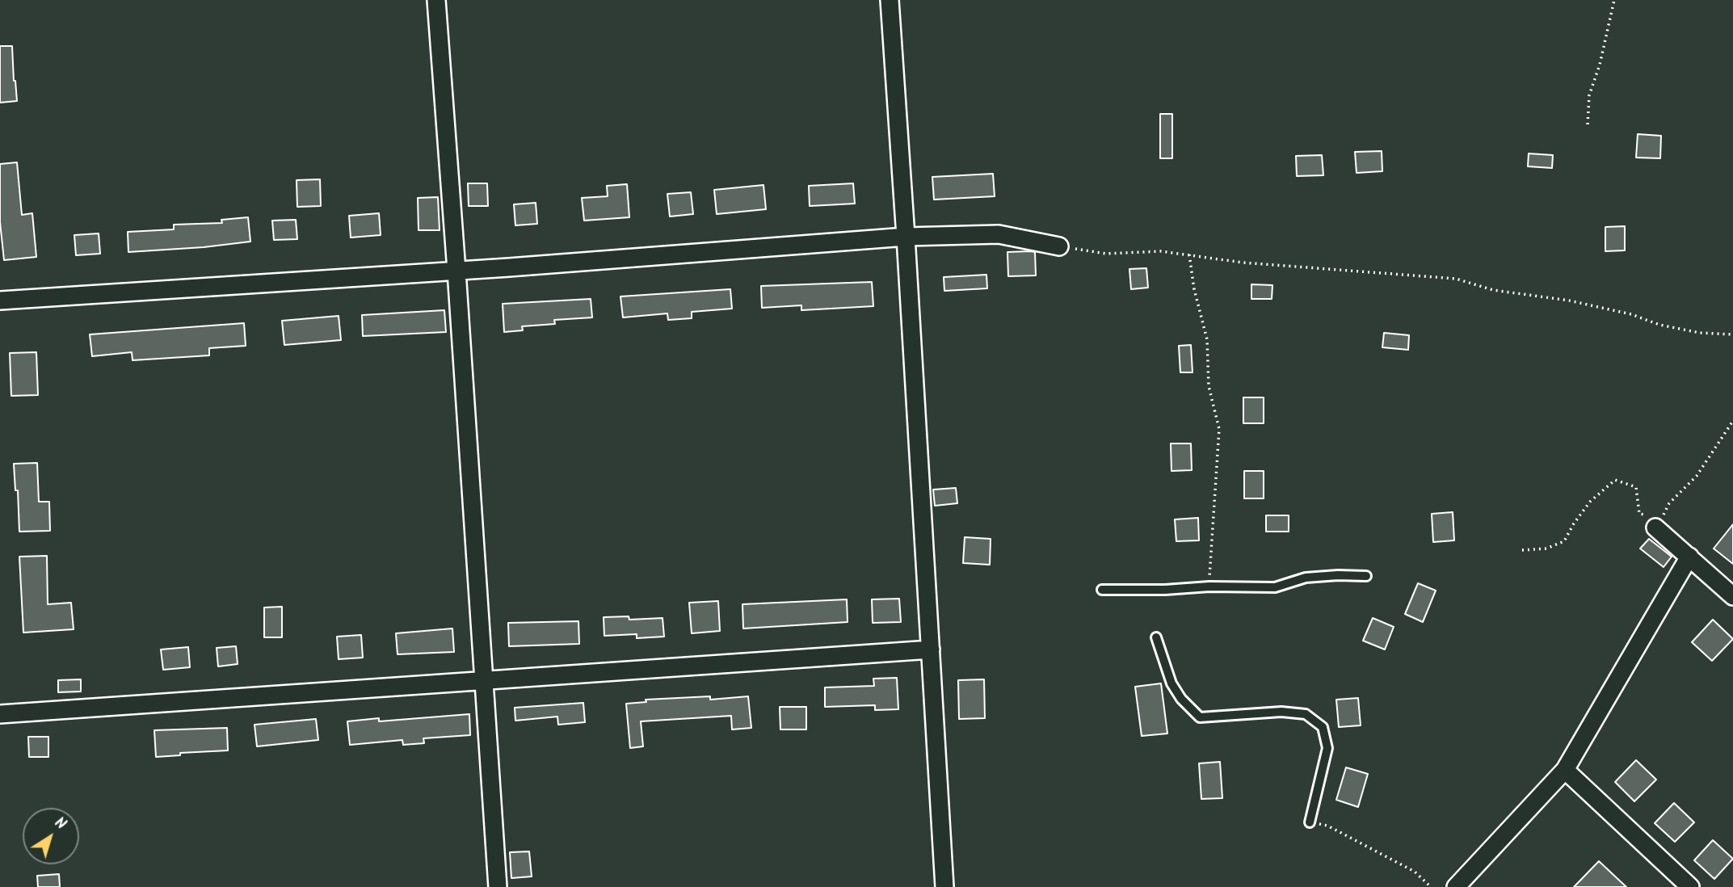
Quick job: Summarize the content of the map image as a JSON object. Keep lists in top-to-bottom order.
{
  "north": "top right"
}
